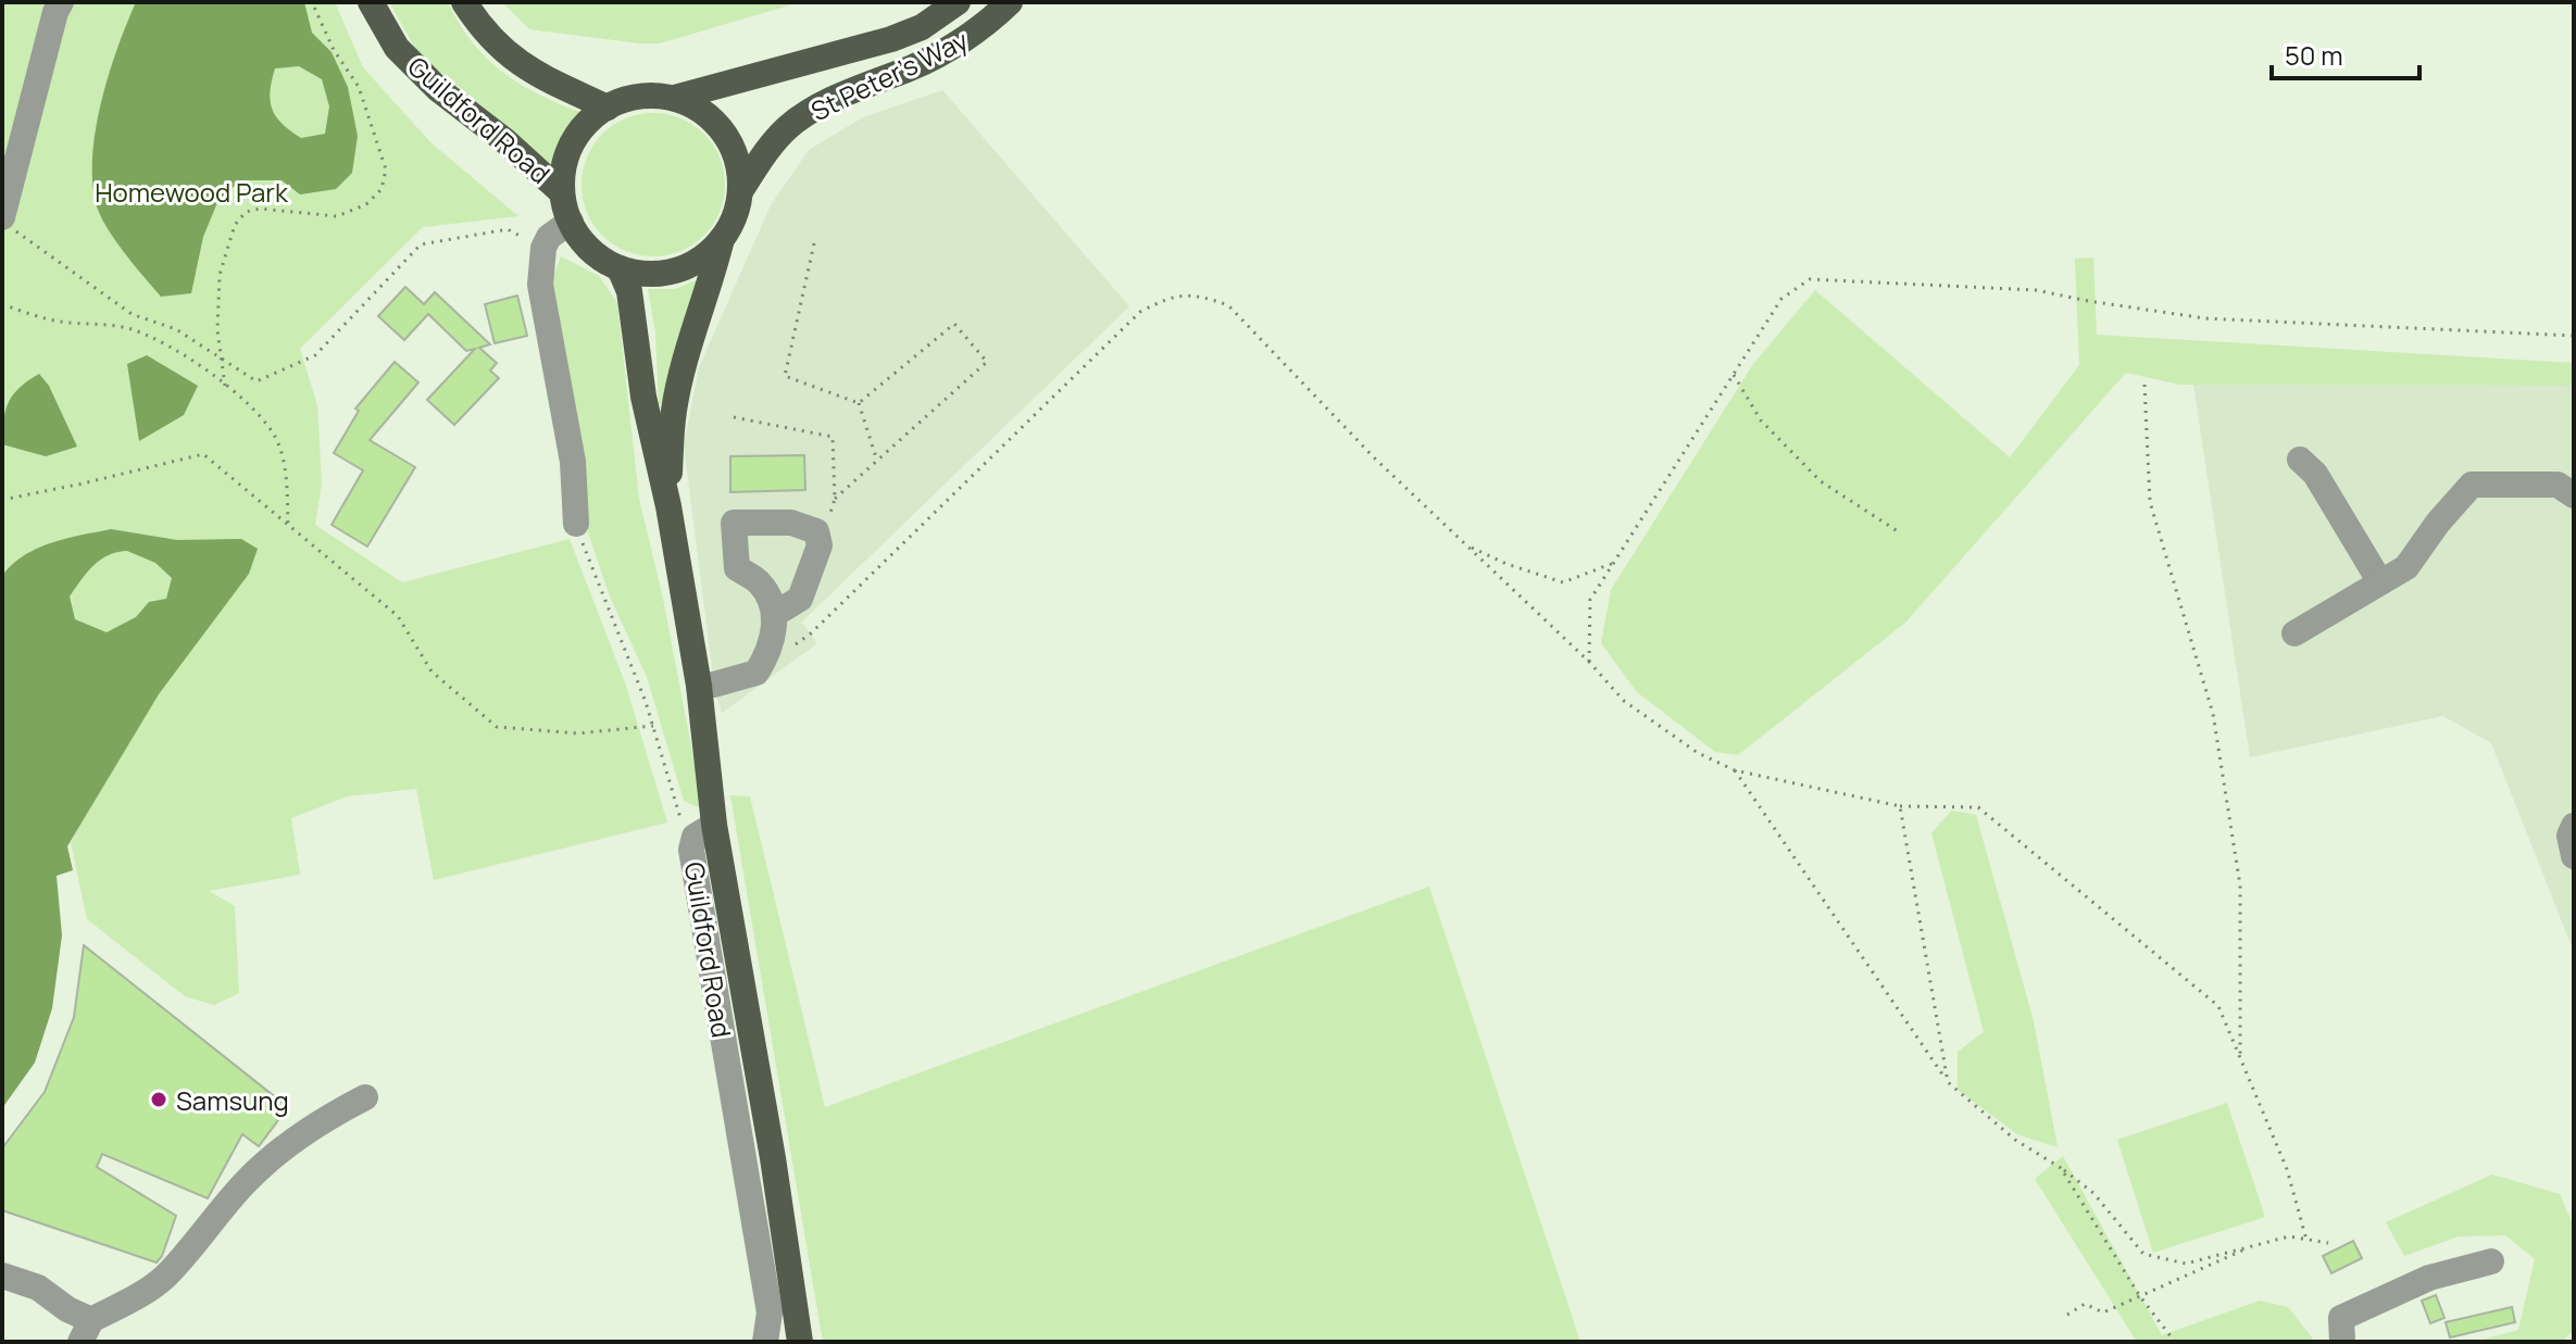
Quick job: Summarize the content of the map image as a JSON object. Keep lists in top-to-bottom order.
{
  "streets": {
    "main road": ["St Peter's Way", "Guildford Road"]
  },
  "crossings": [
    ["St Peter's Way", "Guildford Road"]
  ],
  "parks": ["Homewood Park"],
  "places": ["Samsung"],
  "scale_bar": "50 m"
}
